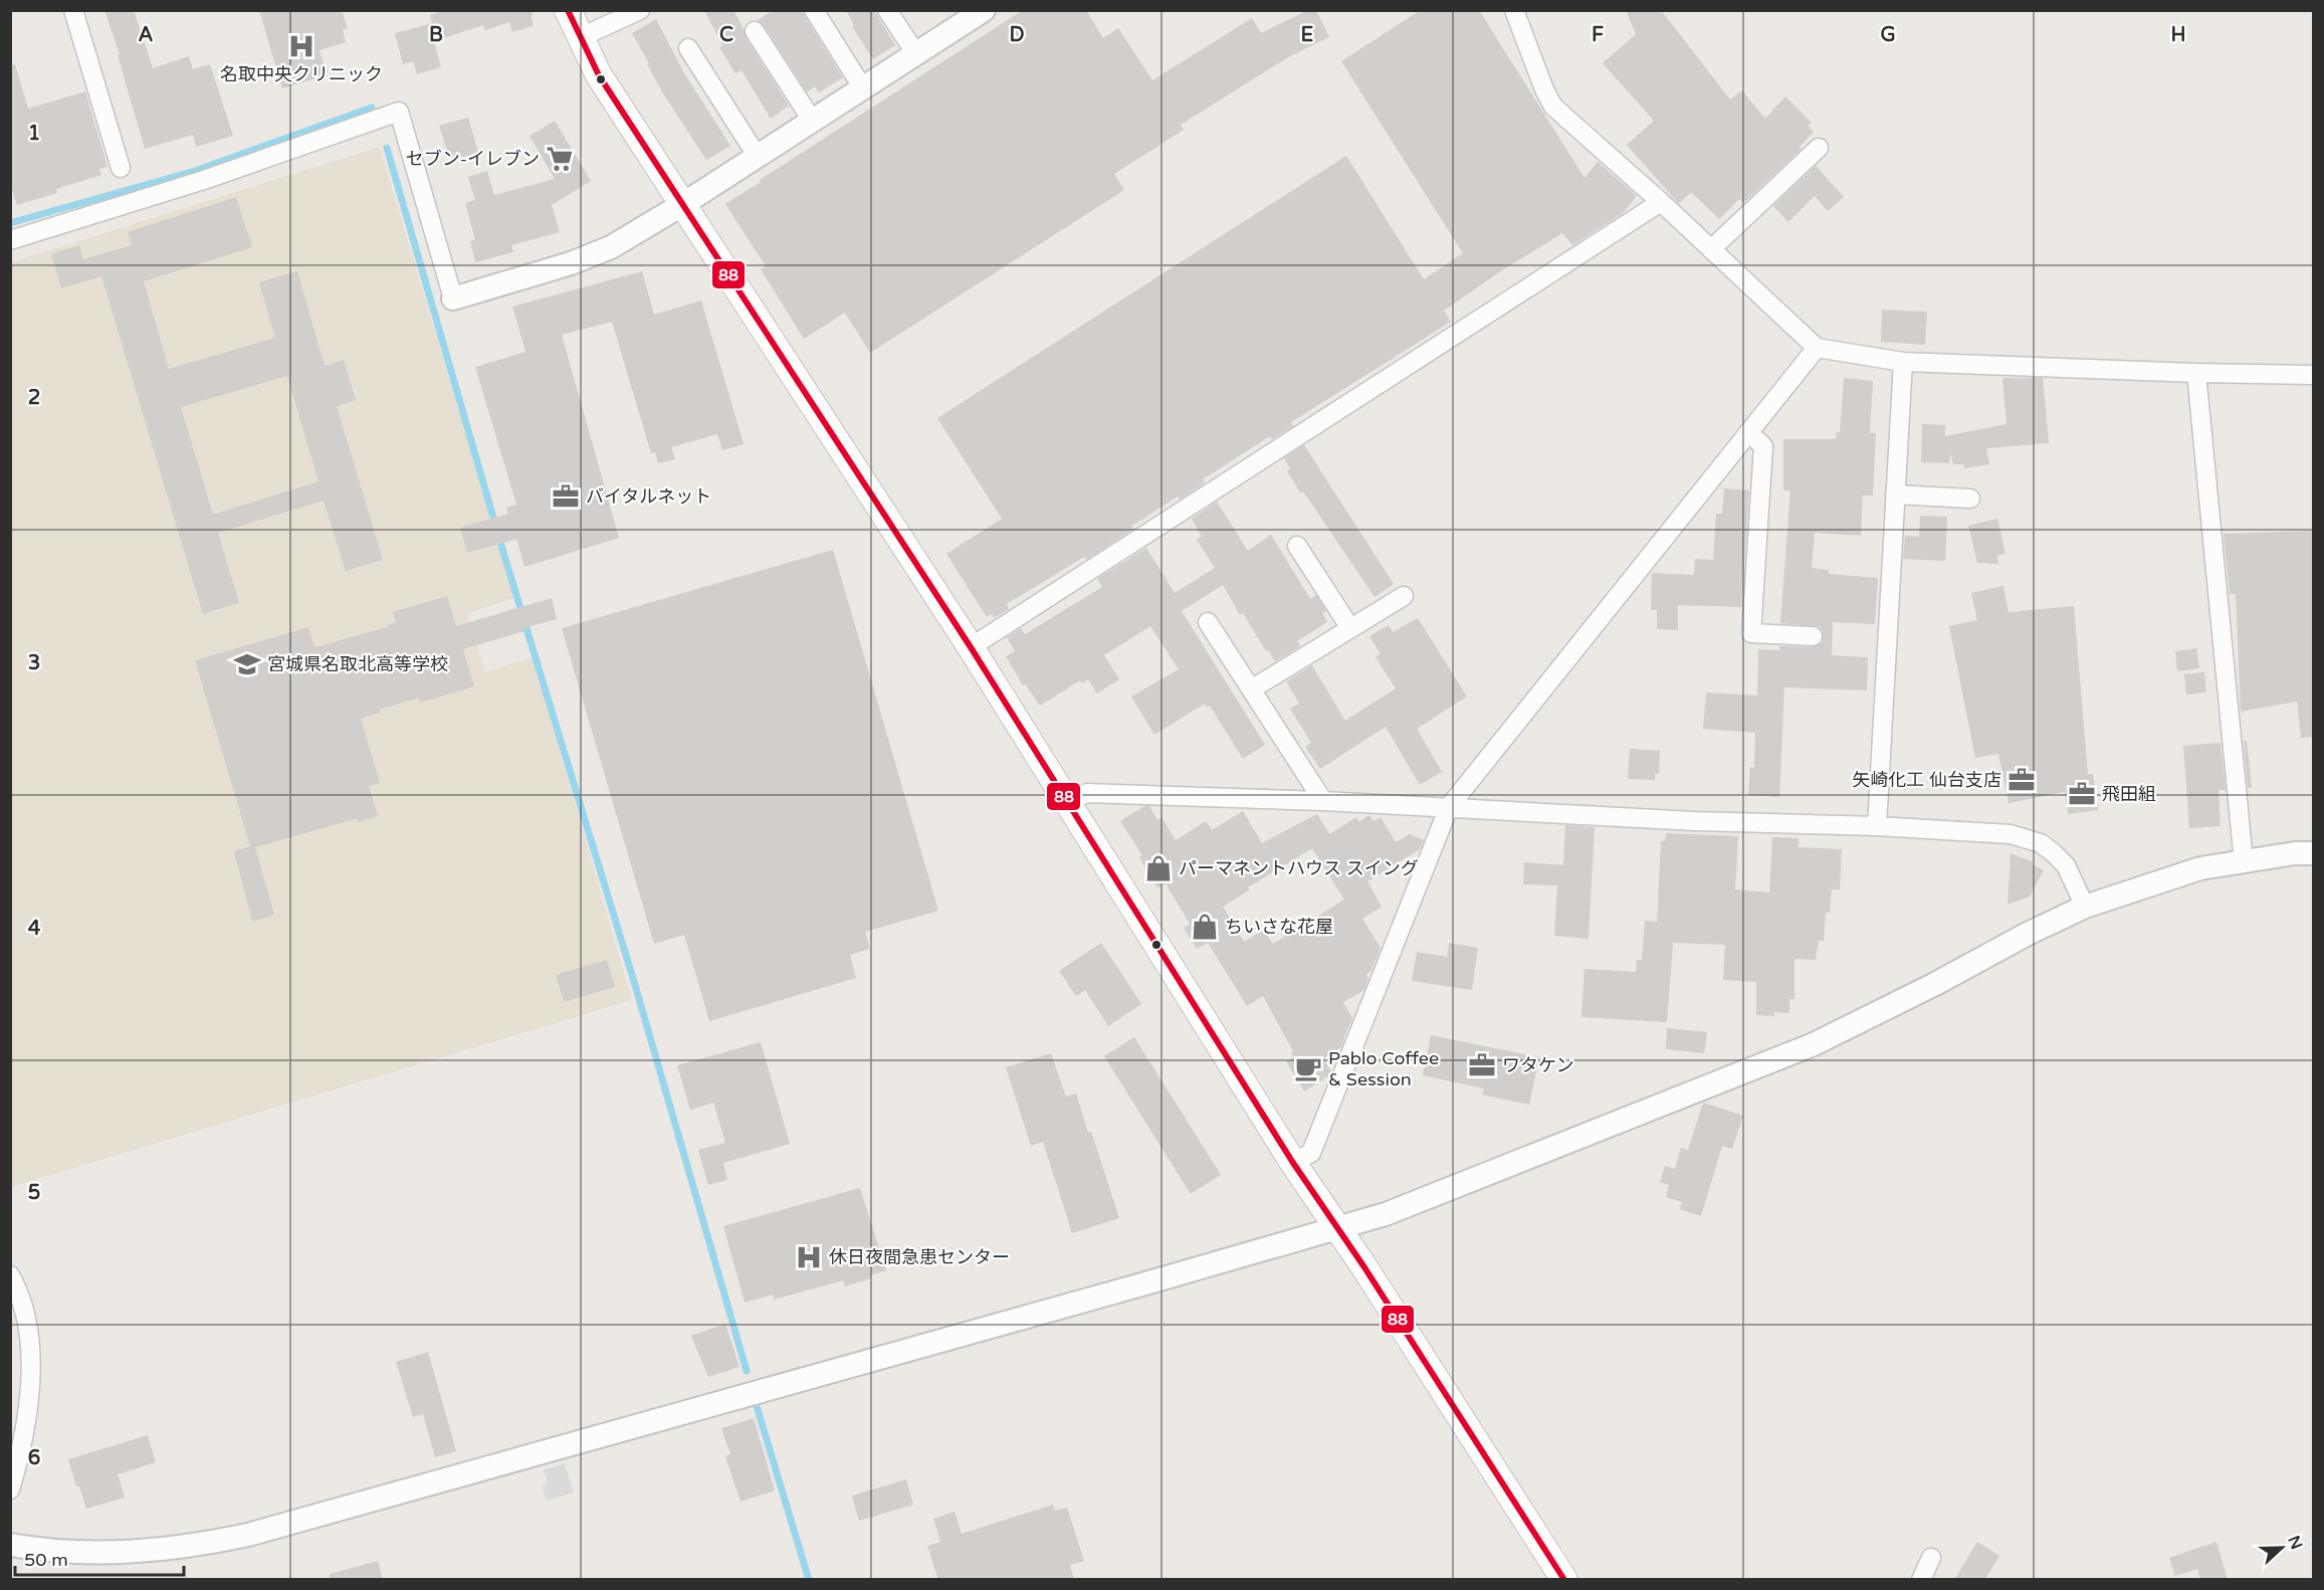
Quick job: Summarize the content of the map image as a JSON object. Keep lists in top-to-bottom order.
{
  "places": {
    "hospital": ["名取中央クリニック", "休日夜間急患センター"],
    "supermarket": ["セブン-イレブン"],
    "office": [
      "バイタルネット",
      "矢崎化工 仙台支店",
      "飛田組",
      "ワタケン"
    ],
    "school or university": ["宮城県名取北高等学校"],
    "shop": ["パーマネントハウス スイング", "ちいさな花屋"],
    "cafe": ["Pablo Coffee & Session"]
  },
  "lines": ["transit line 88"],
  "scale_bar": "50 m",
  "north": "right",
  "grid": {
    "columns": [
      "A",
      "B",
      "C",
      "D",
      "E",
      "F",
      "G",
      "H"
    ],
    "rows": [
      "1",
      "2",
      "3",
      "4",
      "5",
      "6"
    ]
  }
}
